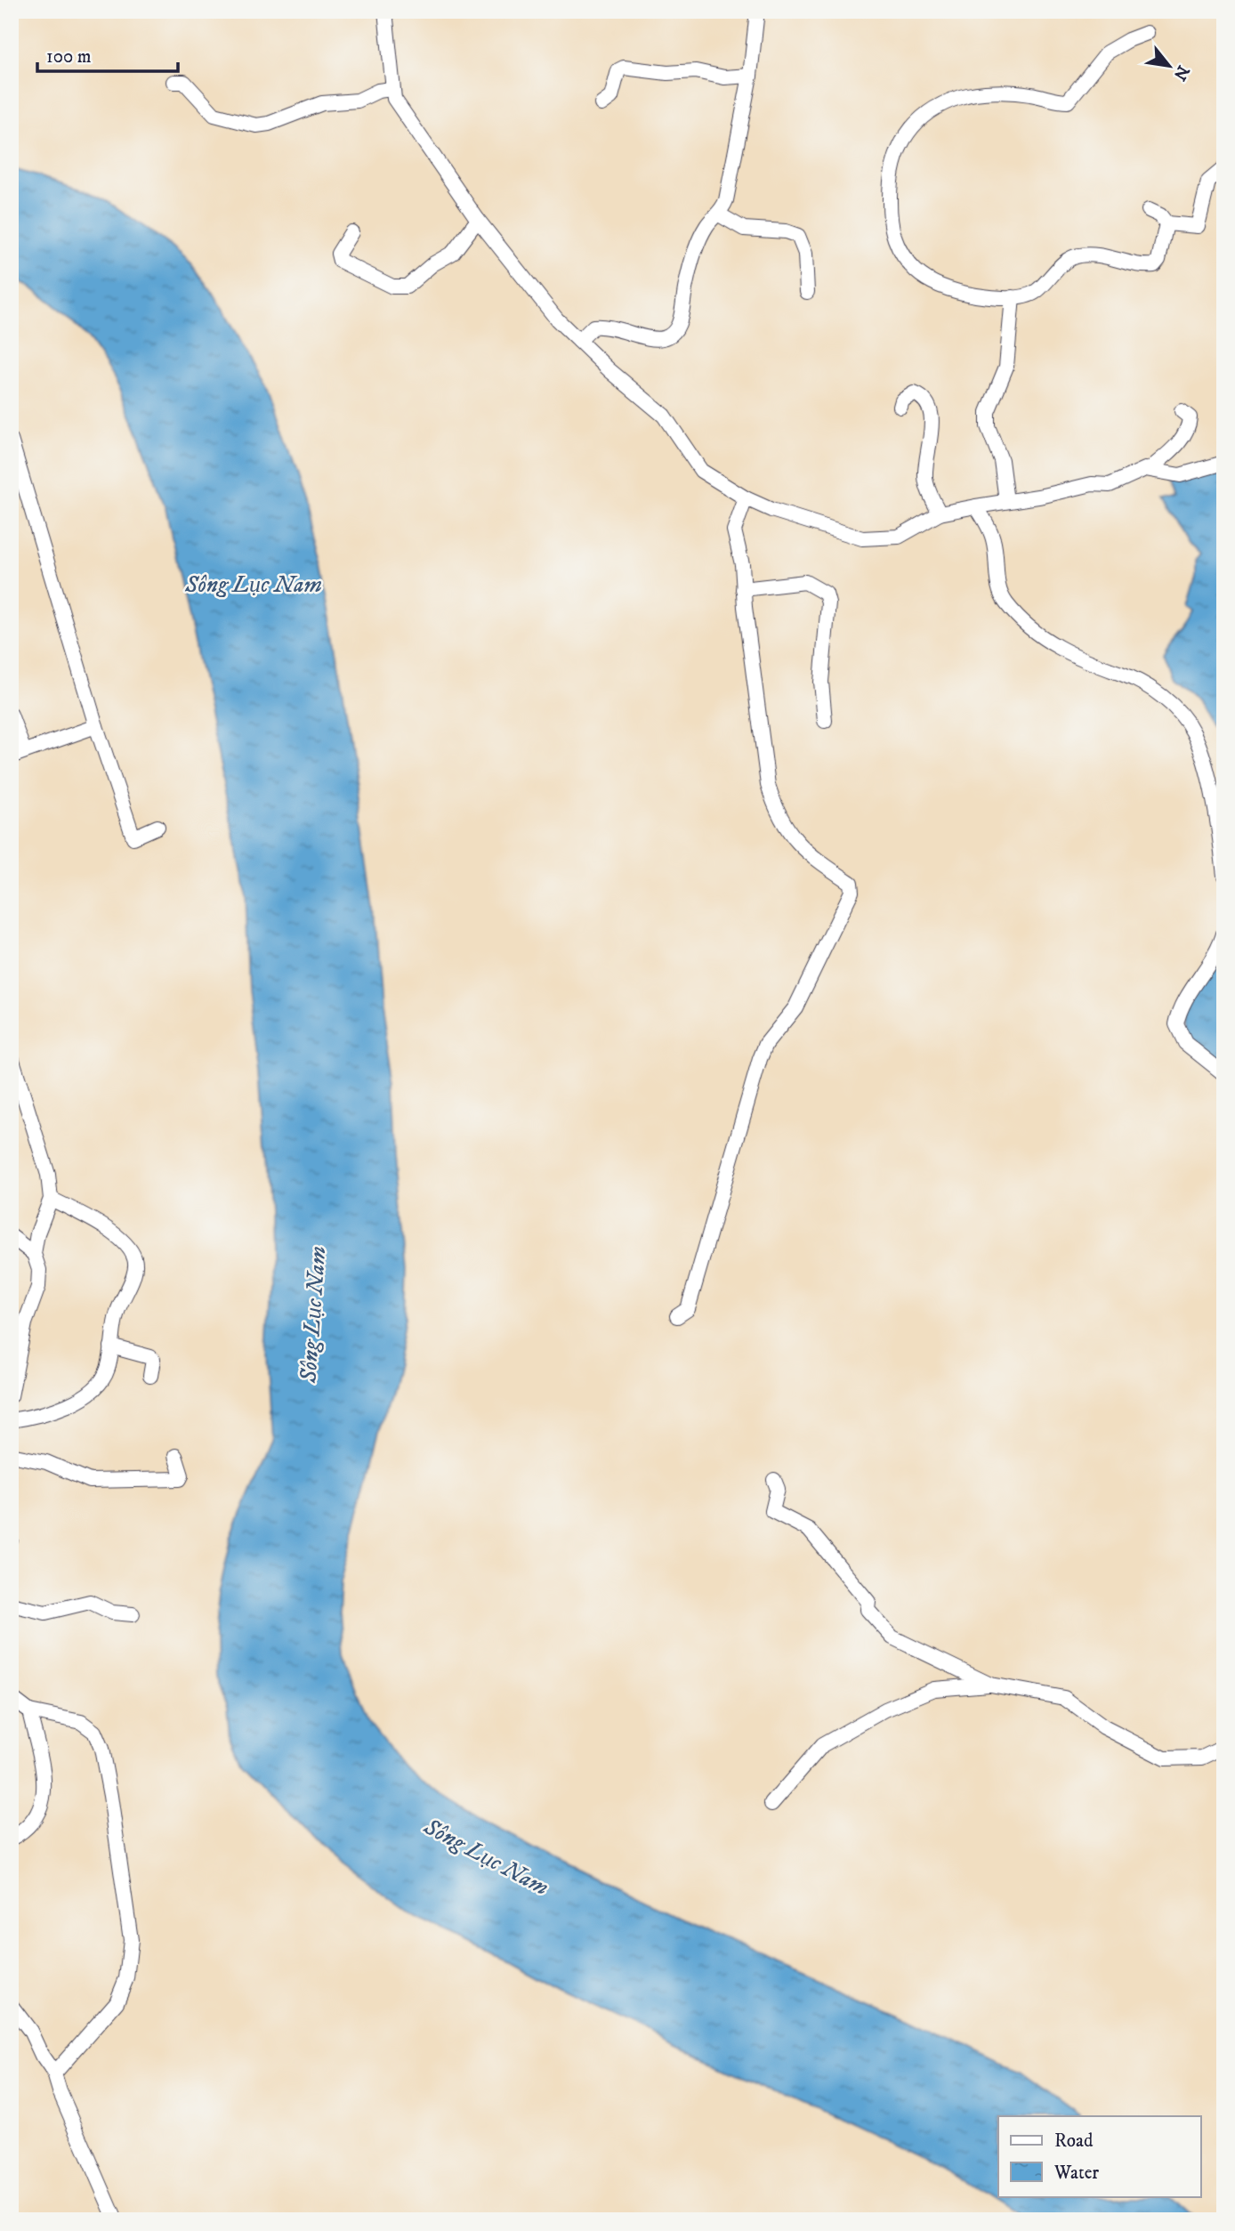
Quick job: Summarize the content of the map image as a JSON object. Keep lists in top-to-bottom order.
{
  "water": ["Sông Lục Nam"],
  "legend": ["Road", "Water"],
  "scale_bar": "100 m",
  "north": "bottom right"
}
